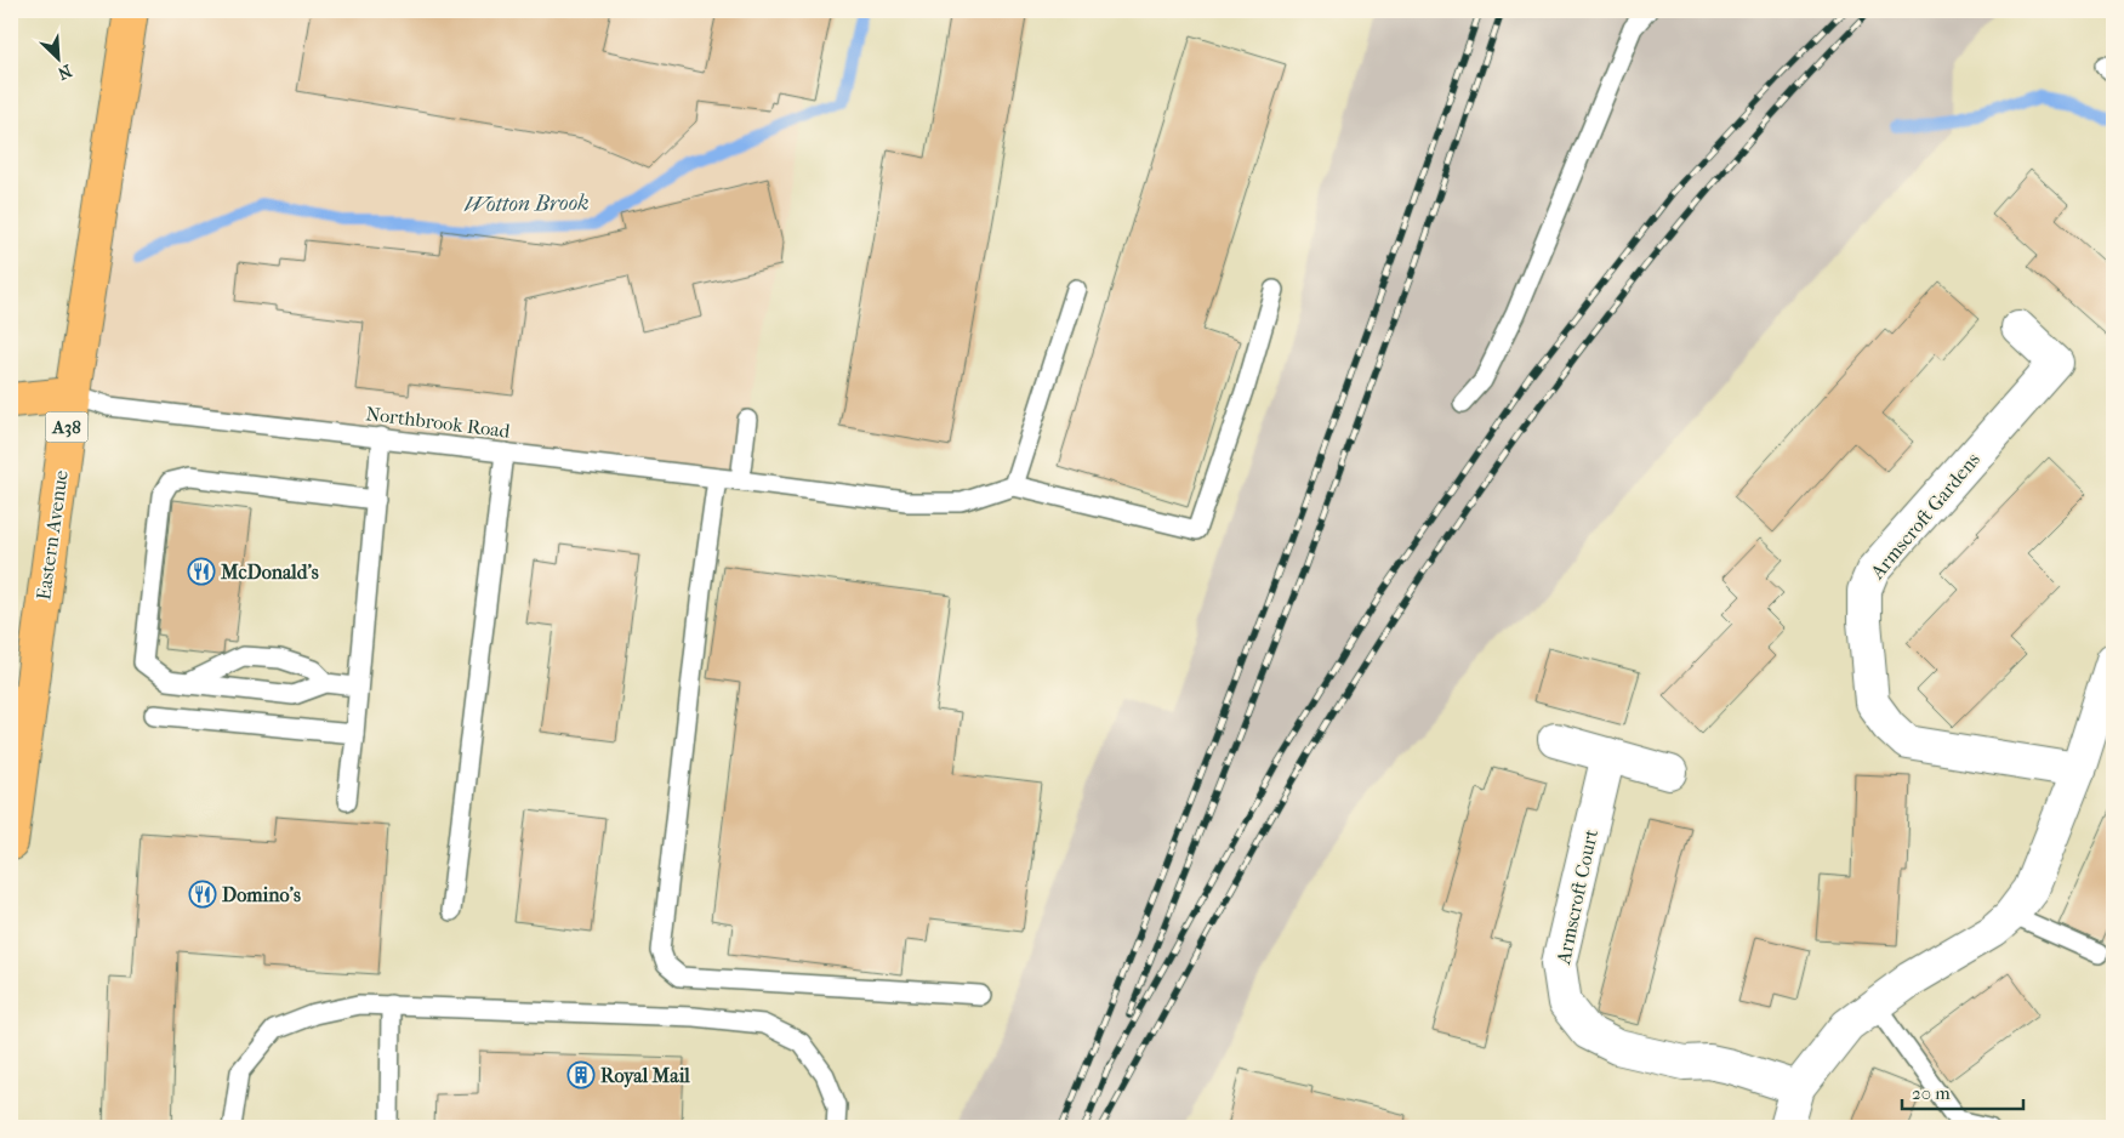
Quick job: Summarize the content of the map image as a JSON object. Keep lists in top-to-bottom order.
{
  "streets": {
    "highway": ["A38", "Eastern Avenue"],
    "street": ["Armscroft Gardens", "Armscroft Court"],
    "lane": ["Northbrook Road"]
  },
  "crossings": [
    ["Northbrook Road", "Eastern Avenue"]
  ],
  "water": ["Wotton Brook"],
  "places": {
    "restaurant": ["McDonald's", "Domino's"],
    "building": ["Royal Mail"]
  },
  "scale_bar": "20 m",
  "north": "bottom right"
}
